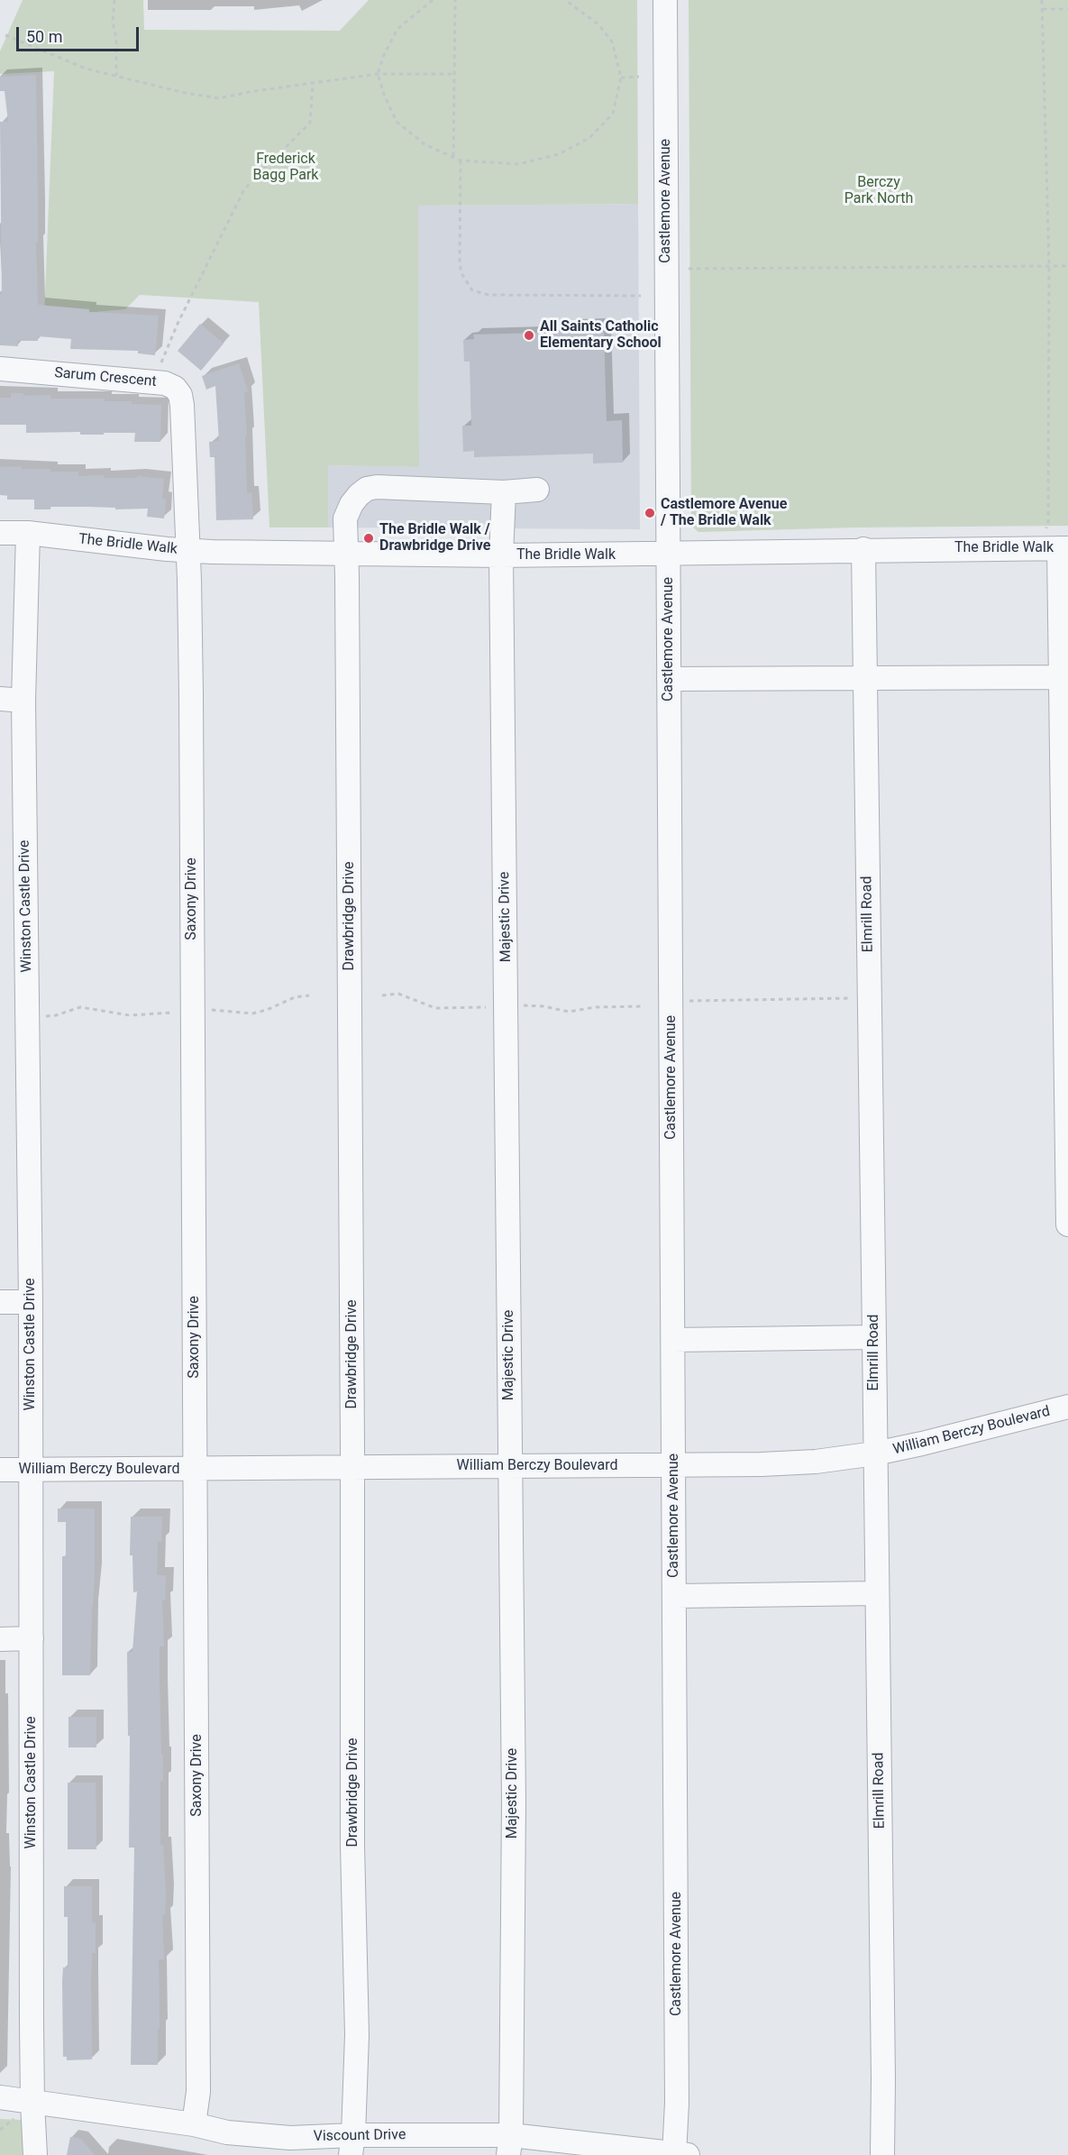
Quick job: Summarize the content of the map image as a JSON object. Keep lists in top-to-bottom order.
{
  "streets": {
    "street": [
      "Castlemore Avenue",
      "Sarum Crescent",
      "The Bridle Walk",
      "Saxony Drive",
      "Winston Castle Drive",
      "Elmrill Road",
      "Drawbridge Drive",
      "Majestic Drive",
      "William Berczy Boulevard",
      "Viscount Drive"
    ]
  },
  "crossings": [
    ["Castlemore Avenue", "The Bridle Walk"],
    ["Castlemore Avenue", "William Berczy Boulevard"],
    ["Castlemore Avenue", "Viscount Drive"],
    ["Sarum Crescent", "The Bridle Walk"],
    ["Sarum Crescent", "Saxony Drive"],
    ["The Bridle Walk", "Saxony Drive"],
    ["The Bridle Walk", "Winston Castle Drive"],
    ["The Bridle Walk", "Elmrill Road"],
    ["The Bridle Walk", "Drawbridge Drive"],
    ["The Bridle Walk", "Majestic Drive"],
    ["Saxony Drive", "William Berczy Boulevard"],
    ["Saxony Drive", "Viscount Drive"],
    ["Winston Castle Drive", "William Berczy Boulevard"],
    ["Winston Castle Drive", "Viscount Drive"],
    ["Elmrill Road", "William Berczy Boulevard"],
    ["Drawbridge Drive", "Majestic Drive"],
    ["Drawbridge Drive", "William Berczy Boulevard"],
    ["Drawbridge Drive", "Viscount Drive"],
    ["Majestic Drive", "William Berczy Boulevard"],
    ["Majestic Drive", "Viscount Drive"]
  ],
  "parks": ["Frederick Bagg Park", "Berczy Park North"],
  "places": ["All Saints Catholic Elementary School", "Castlemore Avenue / The Bridle Walk", "The Bridle Walk / Drawbridge Drive"],
  "scale_bar": "50 m"
}
